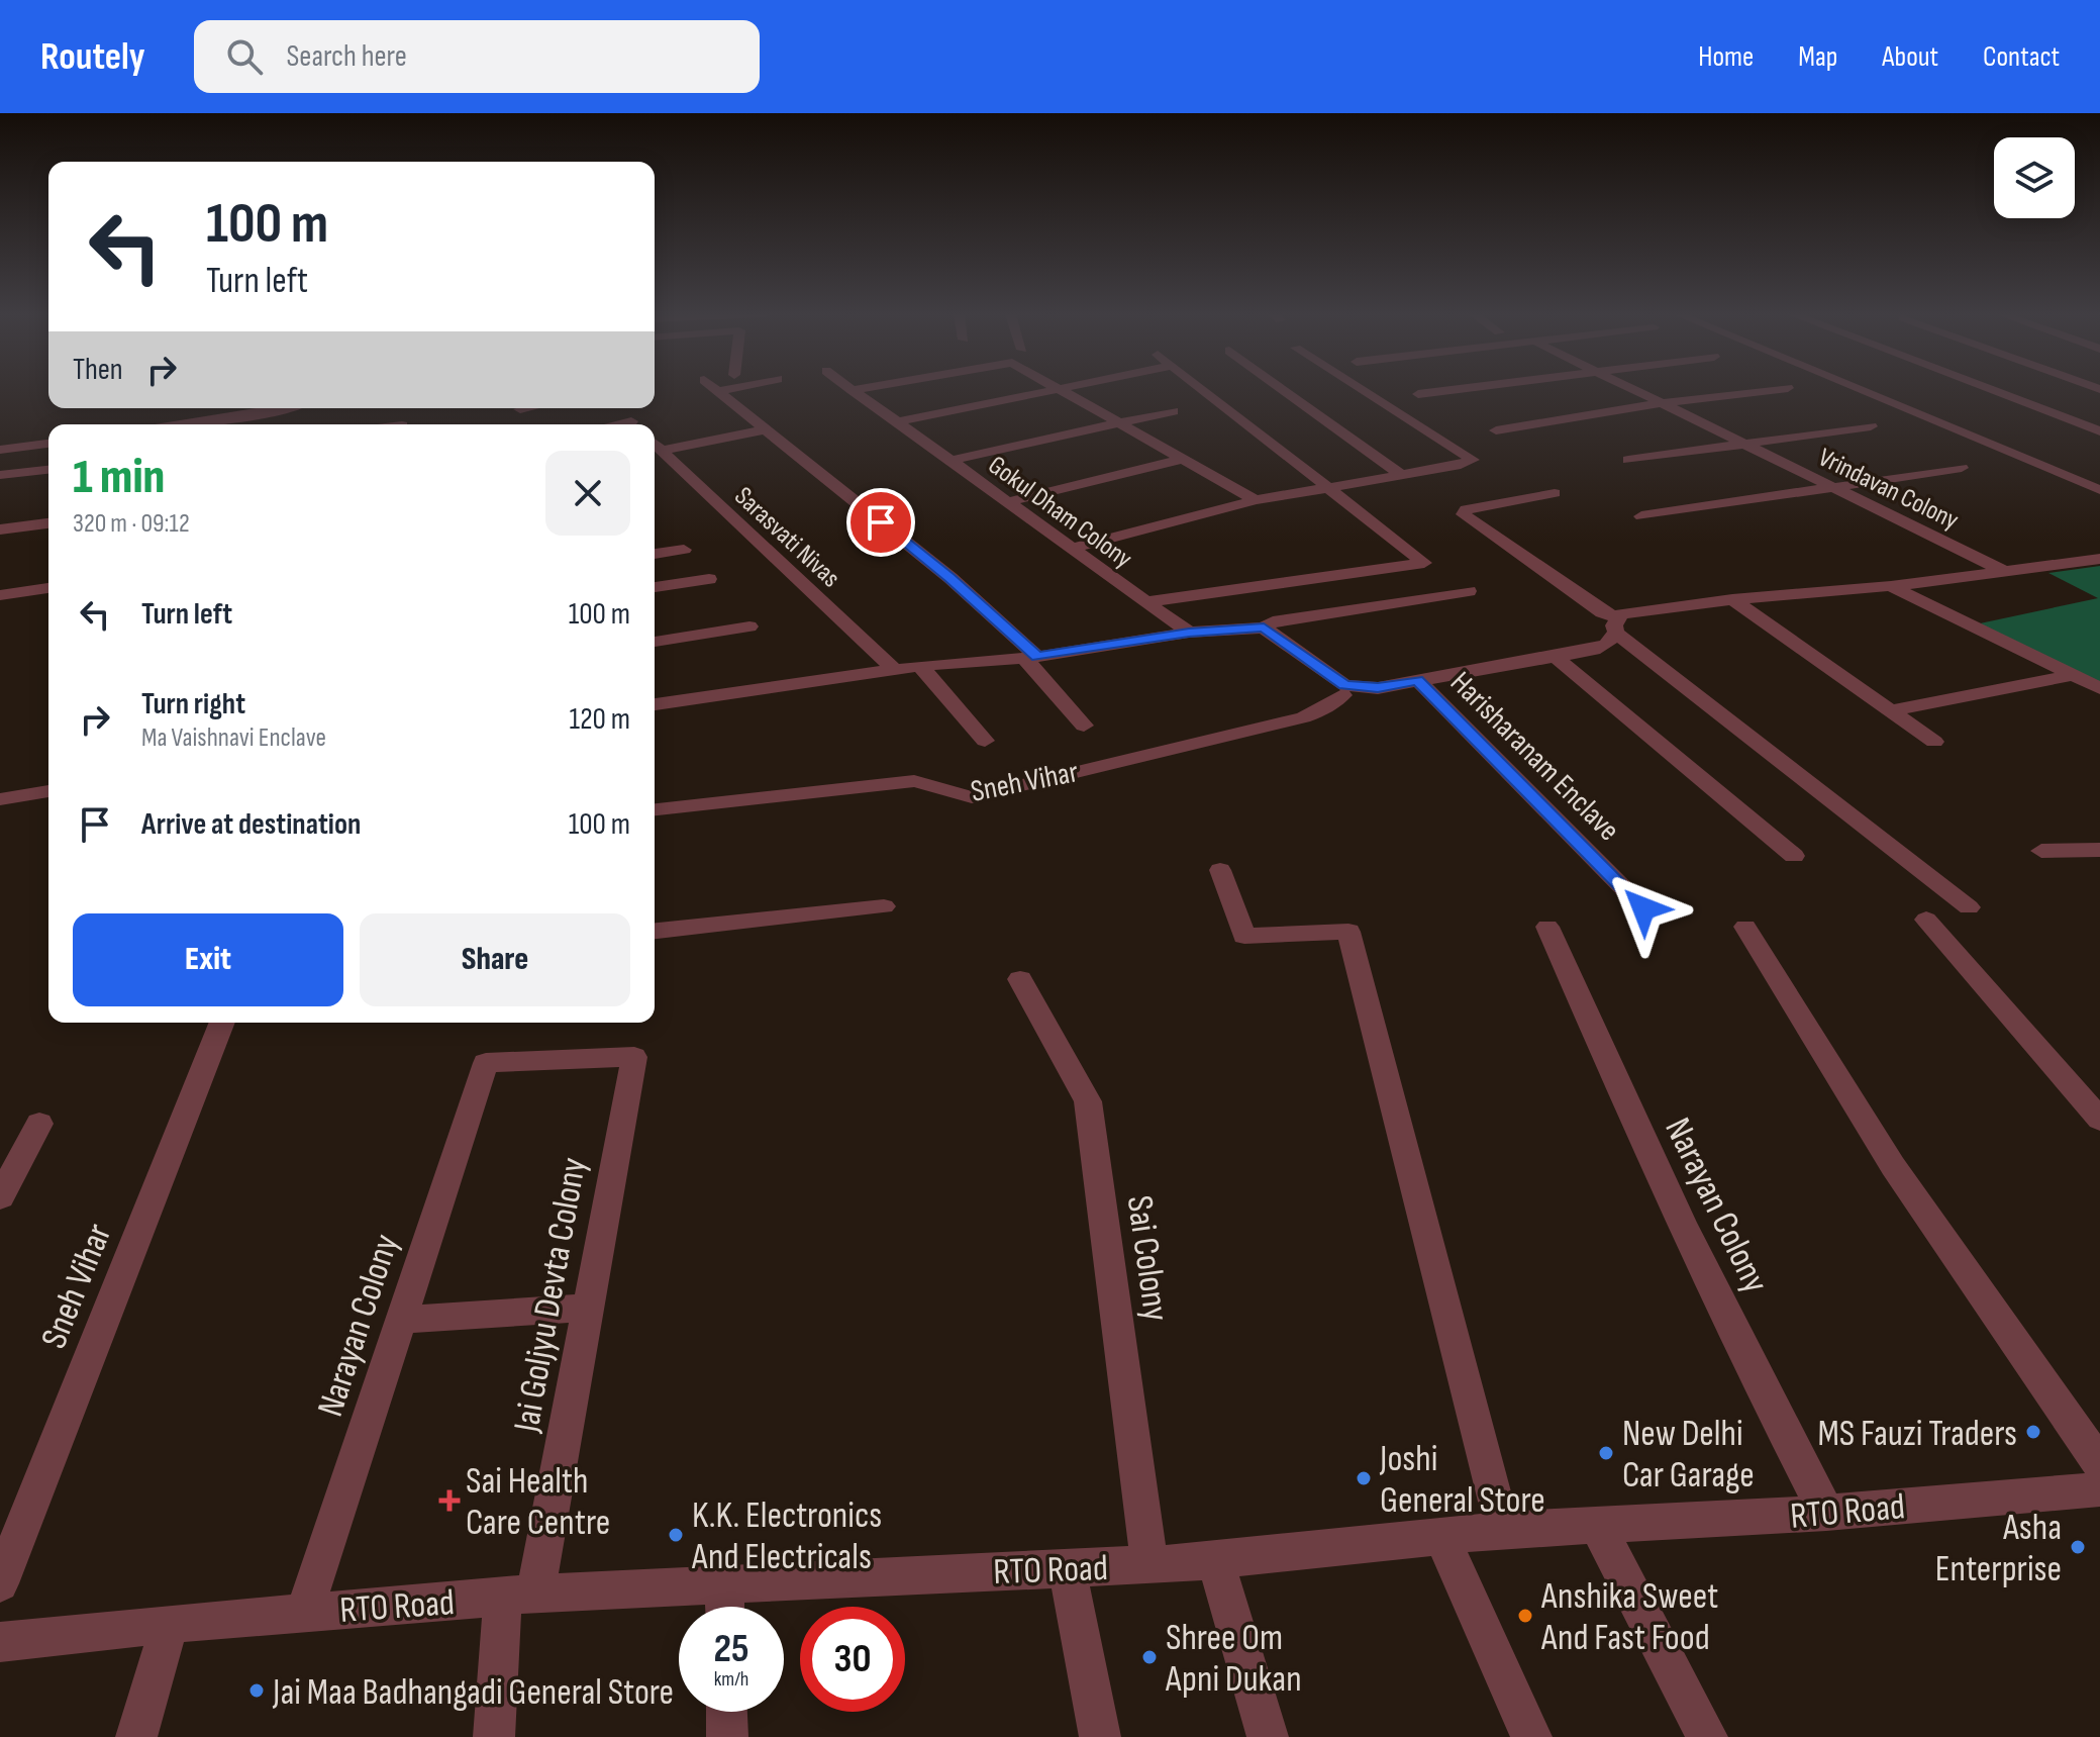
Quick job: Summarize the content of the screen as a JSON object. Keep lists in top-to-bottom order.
{
  "streets": {
    "street": [
      "Vrindavan Colony",
      "Gokul Dham Colony",
      "Sarasvati Nivas",
      "Harisharanam Enclave",
      "Sneh Vihar",
      "Narayan Colony",
      "Sai Colony",
      "Jai Goljyu Devta Colony",
      "RTO Road"
    ]
  },
  "crossings": [
    ["Narayan Colony", "Jai Goljyu Devta Colony"],
    ["Narayan Colony", "RTO Road"],
    ["Sai Colony", "RTO Road"],
    ["Jai Goljyu Devta Colony", "RTO Road"]
  ],
  "places": {
    "other": [
      "MS Fauzi Traders",
      "New Delhi Car Garage",
      "Joshi General Store",
      "K.K. Electronics And Electricals",
      "Asha Enterprise",
      "Anshika Sweet And Fast Food",
      "Shree Om Apni Dukan",
      "Jai Maa Badhangadi General Store"
    ],
    "health": ["Sai Health Care Centre"]
  },
  "page": {
    "header": "Routely",
    "search": "Search here",
    "nav": [
      "Home",
      "Map",
      "About",
      "Contact"
    ],
    "turn": ["100 m", "Turn left"],
    "then": "Then",
    "heading": ["1 min", "320 m · 09:12"],
    "list": [
      {
        "name": "Turn left",
        "value": "100 m"
      },
      {
        "name": "Turn right",
        "note": "Ma Vaishnavi Enclave",
        "value": "120 m"
      },
      {
        "name": "Arrive at destination",
        "value": "100 m"
      }
    ],
    "buttons": ["Exit", "Share"],
    "speed": "25 km/h",
    "limit": "30"
  }
}
